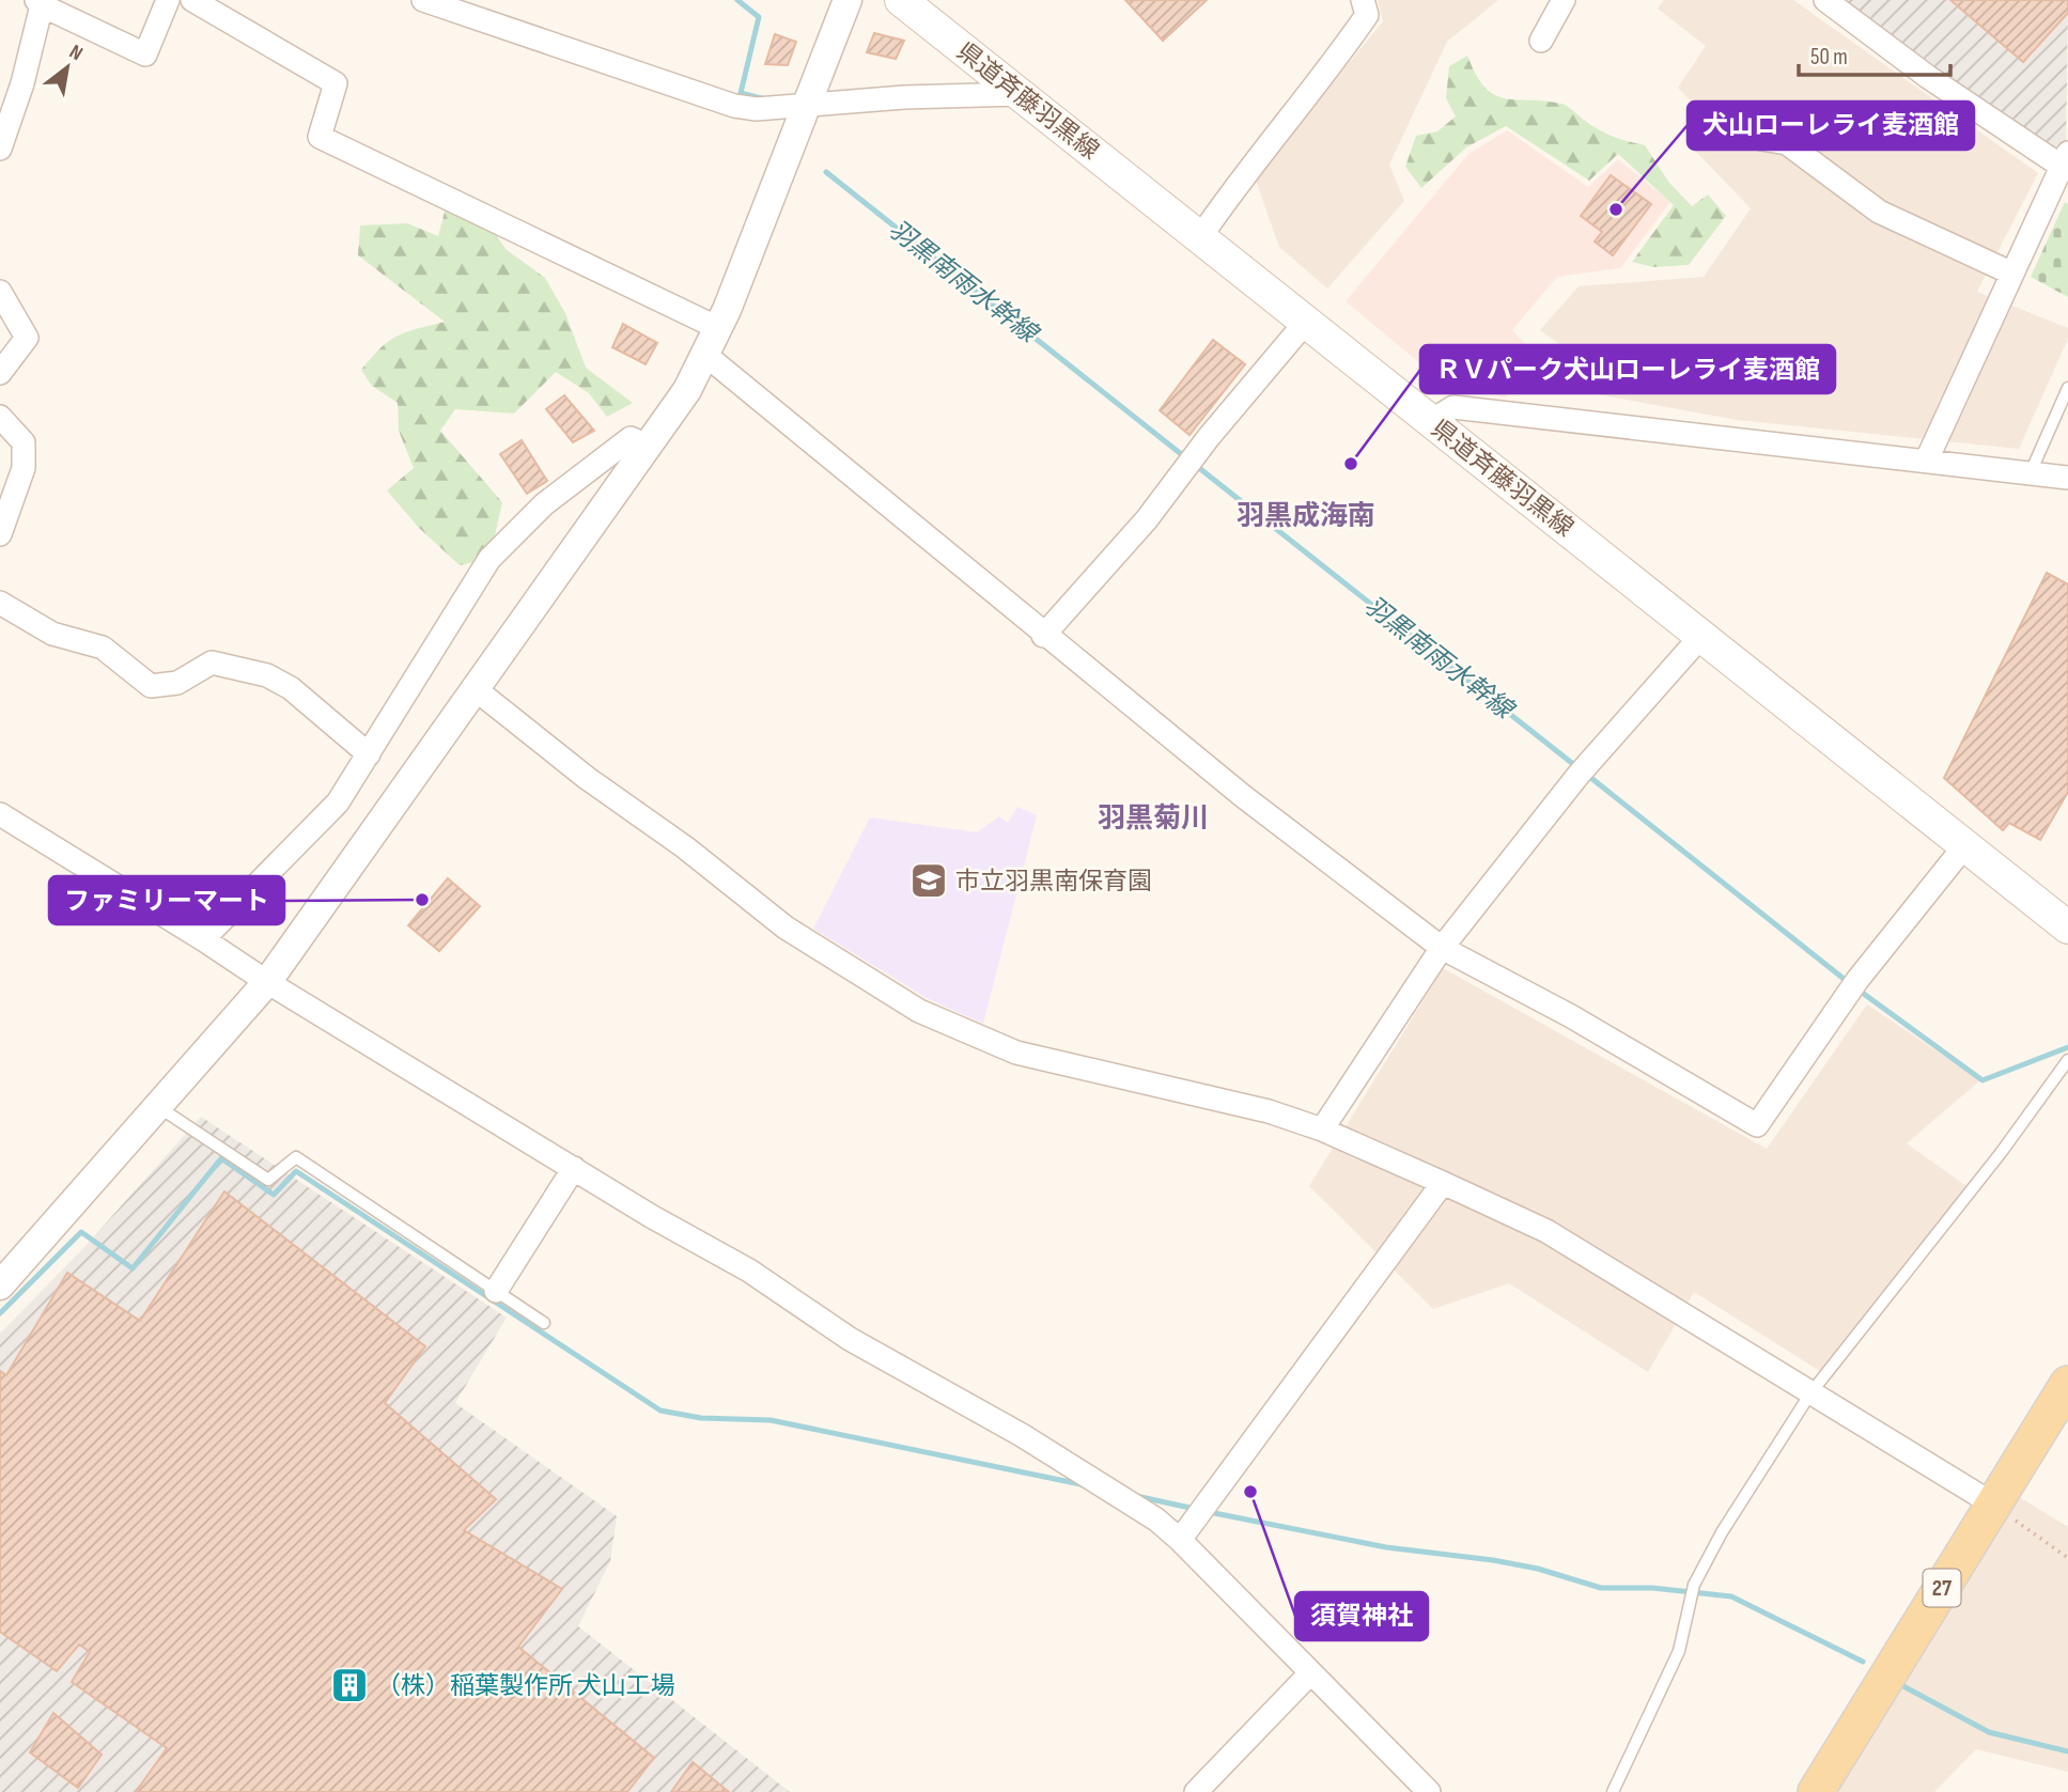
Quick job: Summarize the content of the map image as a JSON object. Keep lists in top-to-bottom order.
{
  "streets": {
    "main road": ["県道斉藤羽黒線", "27"]
  },
  "districts": ["羽黒成海南", "羽黒菊川"],
  "water": ["羽黒南雨水幹線"],
  "places": {
    "other": [
      "犬山ローレライ麦酒館",
      "ＲＶパーク犬山ローレライ麦酒館",
      "ファミリーマート",
      "須賀神社"
    ],
    "school or university": ["市立羽黒南保育園"],
    "building": ["（株）稲葉製作所 犬山工場"]
  },
  "scale_bar": "50 m",
  "north": "top right"
}
